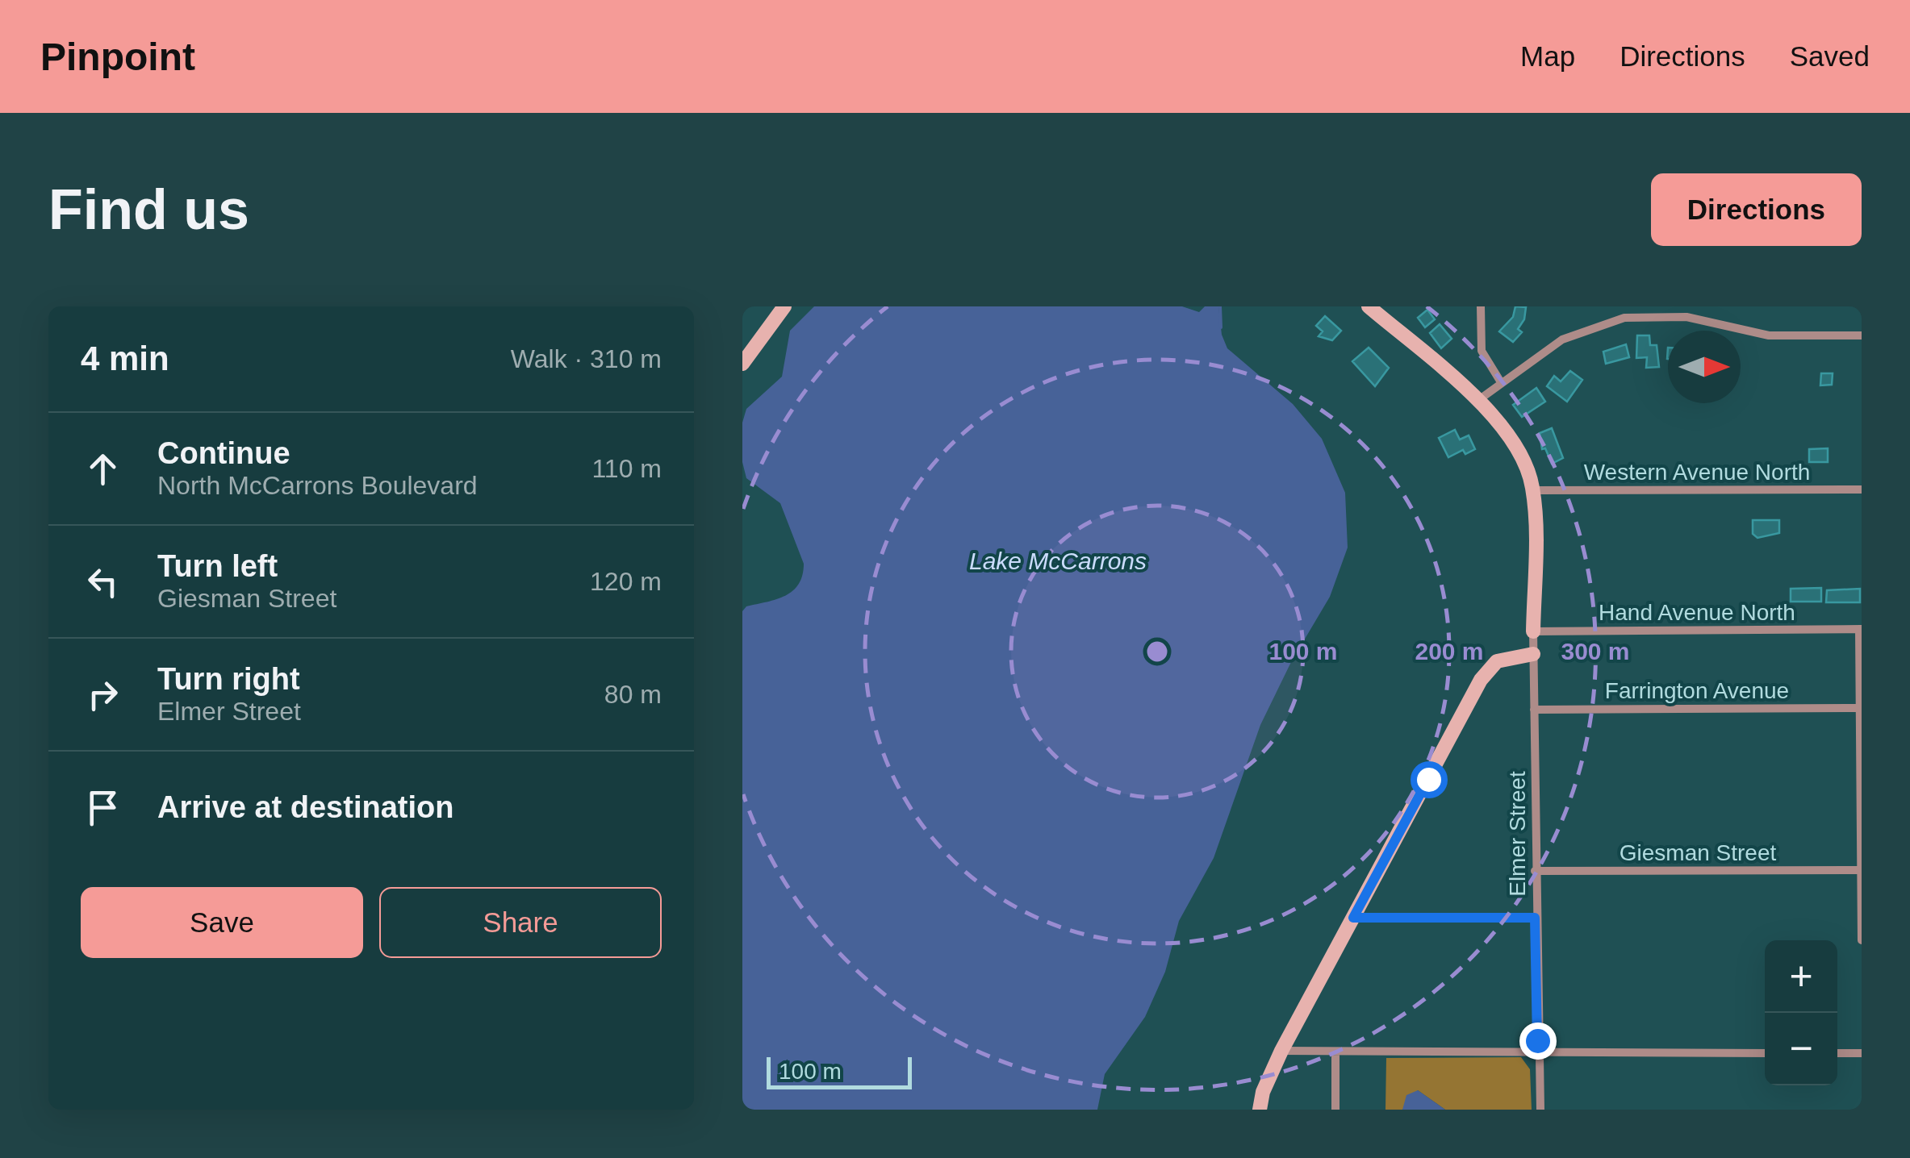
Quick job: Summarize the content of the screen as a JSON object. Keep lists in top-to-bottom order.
{
  "streets": {
    "street": [
      "Western Avenue North",
      "Hand Avenue North",
      "Farrington Avenue",
      "Elmer Street",
      "Giesman Street"
    ]
  },
  "crossings": [
    ["Hand Avenue North", "Elmer Street"],
    ["Farrington Avenue", "Elmer Street"],
    ["Elmer Street", "Giesman Street"]
  ],
  "water": ["Lake McCarrons"],
  "scale_bar": "100 m",
  "north": "right",
  "page": {
    "header": "Pinpoint",
    "nav": ["Map", "Directions", "Saved"],
    "buttons": [
      "Directions",
      ["Save", "Share"]
    ],
    "title": "Find us",
    "heading": ["4 min", "Walk · 310 m"],
    "list": [
      ["Continue", "North McCarrons Boulevard", "110 m"],
      ["Turn left", "Giesman Street", "120 m"],
      ["Turn right", "Elmer Street", "80 m"],
      "Arrive at destination"
    ],
    "map_buttons": ["+", "−"],
    "scale": "100 m"
  },
  "rings": ["100 m", "200 m", "300 m"]
}
